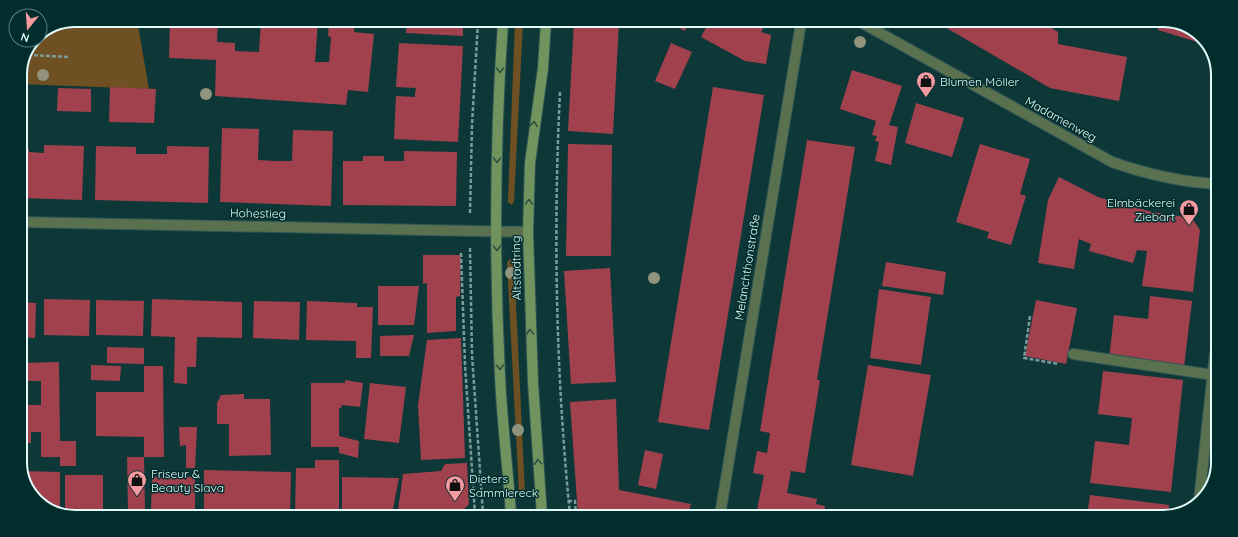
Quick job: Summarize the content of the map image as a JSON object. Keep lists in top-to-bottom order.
{
  "streets": {
    "main road": ["Altstadtring"],
    "street": ["Madamenweg", "Hohestieg", "Melanchthonstraße"]
  },
  "crossings": [
    ["Hohestieg", "Altstadtring"]
  ],
  "places": {
    "shop": [
      "Blumen Möller",
      "Elmbäckerei Ziebart",
      "Friseur & Beauty Slava",
      "Dieters Sammlereck"
    ]
  },
  "north": "bottom"
}
